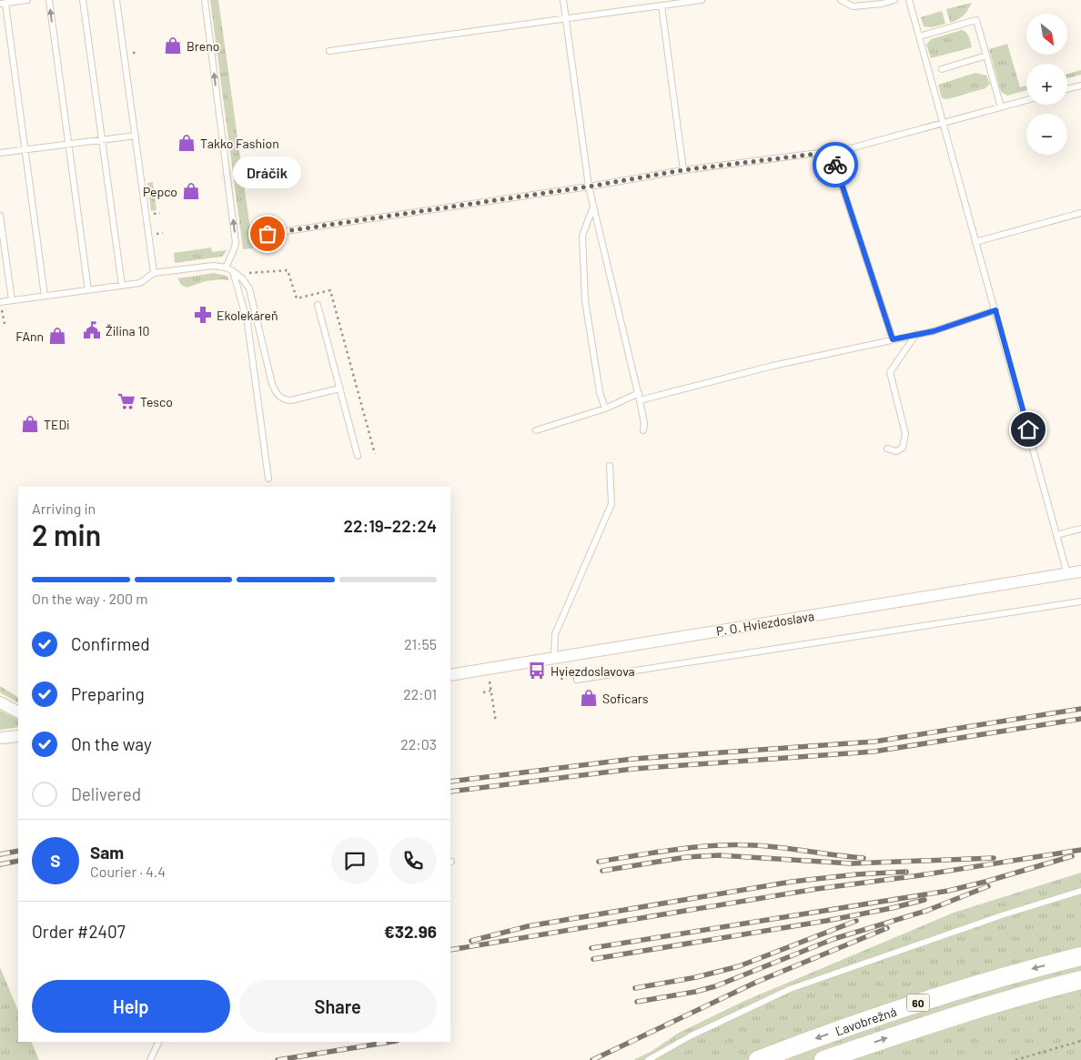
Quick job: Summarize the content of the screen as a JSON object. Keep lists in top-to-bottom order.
{
  "streets": {
    "main road": ["60", "Ľavobrežná"],
    "street": ["P. O. Hviezdoslava"]
  },
  "places": {
    "shop": [
      "Breno",
      "Takko Fashion",
      "Pepco",
      "FAnn",
      "TEDi",
      "Soficars"
    ],
    "other": ["Dráčik"],
    "pharmacy": ["Ekolekáreň"],
    "public building": ["Žilina 10"],
    "supermarket": ["Tesco"],
    "bus stop": ["Hviezdoslavova"]
  },
  "north": "bottom right",
  "page": {
    "map_buttons": ["+", "−"],
    "bubble": "Dráčik",
    "heading": ["2 min", "Arriving in", "22:19–22:24"],
    "panel": [
      "Sam",
      "Courier · 4.4",
      "Order #2407",
      "€32.96"
    ],
    "bar": "On the way · 200 m",
    "list": [
      ["Confirmed", "21:55"],
      ["Preparing", "22:01"],
      ["On the way", "22:03"],
      "Delivered"
    ],
    "round": "S",
    "buttons": ["Help", "Share"]
  }
}
